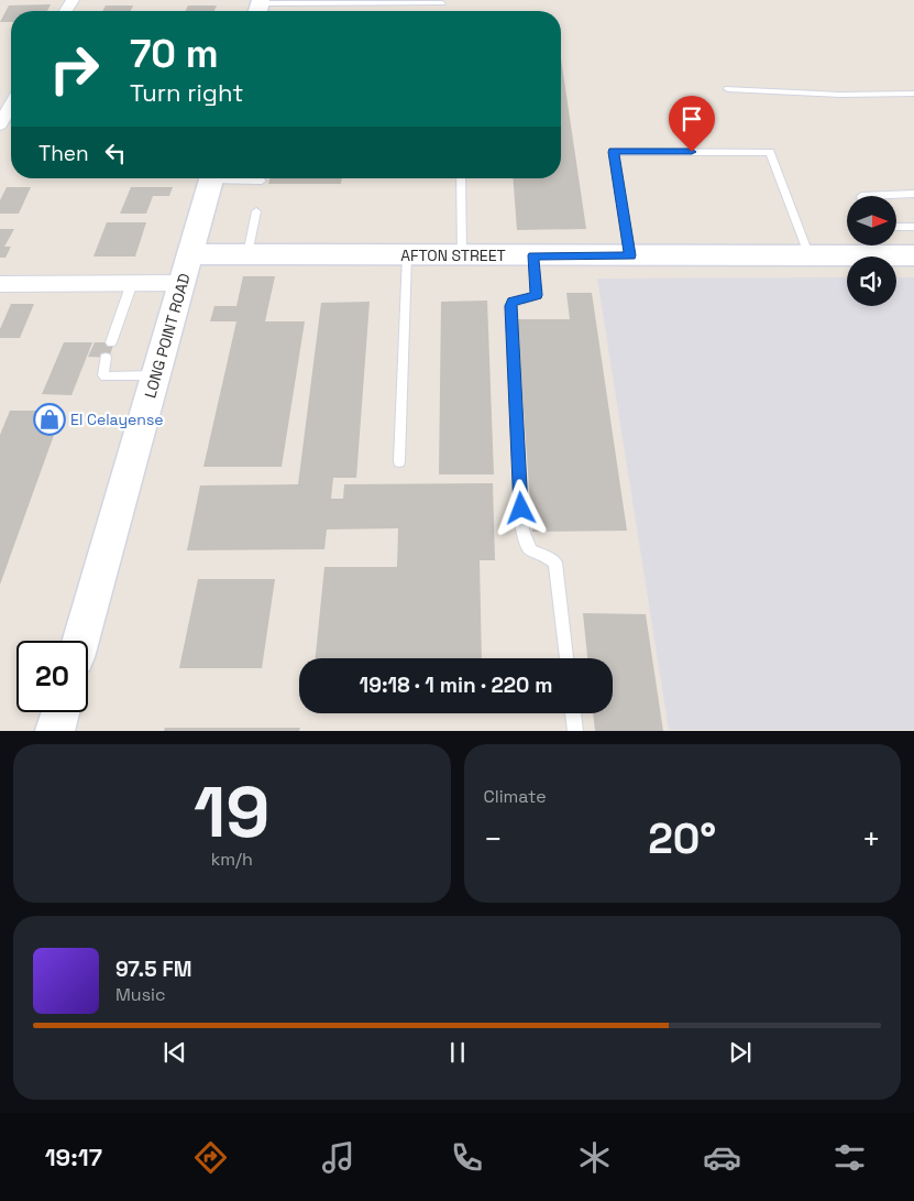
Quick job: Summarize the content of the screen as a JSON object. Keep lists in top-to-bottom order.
{
  "streets": {
    "street": ["AFTON STREET", "LONG POINT ROAD"]
  },
  "crossings": [
    ["AFTON STREET", "LONG POINT ROAD"]
  ],
  "places": {
    "shop": ["El Celayense"]
  },
  "north": "right",
  "page": {
    "turn": ["70 m", "Turn right"],
    "then": "Then",
    "limit": "20",
    "trip": "19:18 · 1 min · 220 m",
    "tile": [
      ["19", "km/h"],
      "Climate"
    ],
    "heat": ["−", "20°", "+"],
    "song": ["97.5 FM", "Music"],
    "tabs": "19:17"
  }
}
